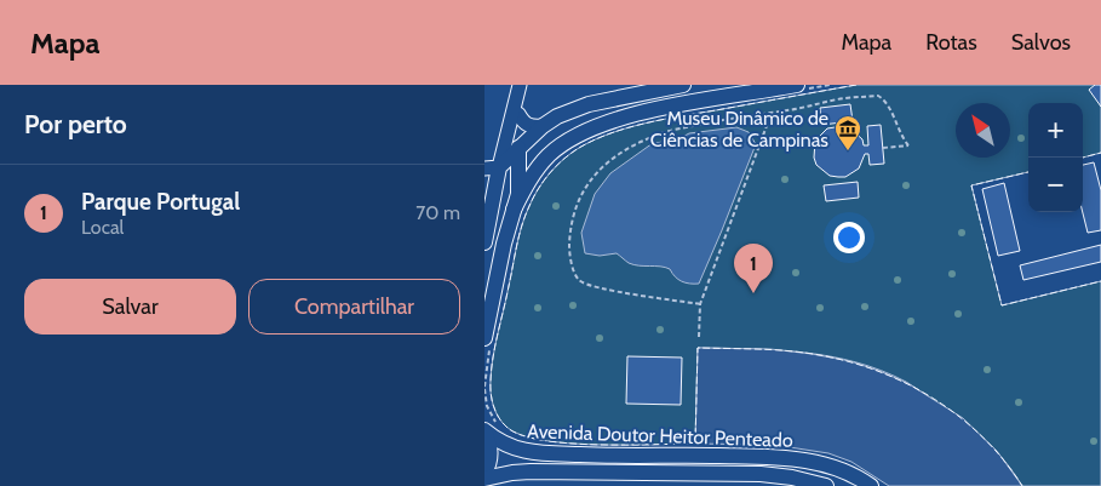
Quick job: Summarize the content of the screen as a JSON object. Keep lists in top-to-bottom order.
{
  "streets": {
    "main road": ["Avenida Doutor Heitor Penteado"]
  },
  "places": {
    "museum": ["Museu Dinâmico de Ciências de Campinas"]
  },
  "north": "top left",
  "page": {
    "header": "Mapa",
    "nav": ["Mapa", "Rotas", "Salvos"],
    "heading": "Por perto",
    "map_buttons": ["+", "−"],
    "list": [
      {
        "mark": "1",
        "name": "Parque Portugal",
        "note": "Local",
        "value": "70 m"
      }
    ],
    "pins": "1",
    "buttons": ["Salvar", "Compartilhar"]
  }
}
